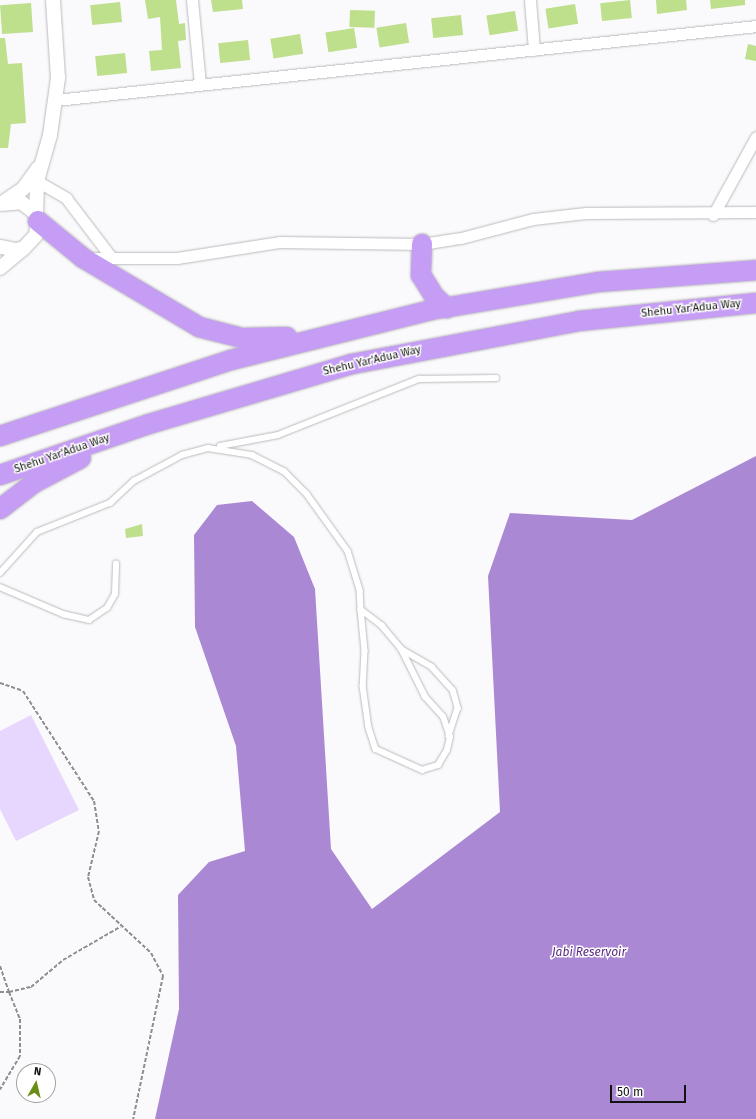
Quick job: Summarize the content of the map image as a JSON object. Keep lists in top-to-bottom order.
{
  "streets": {
    "highway": ["Shehu Yar'Adua Way"]
  },
  "water": ["Jabi Reservoir"],
  "scale_bar": "50 m",
  "north": "top"
}
